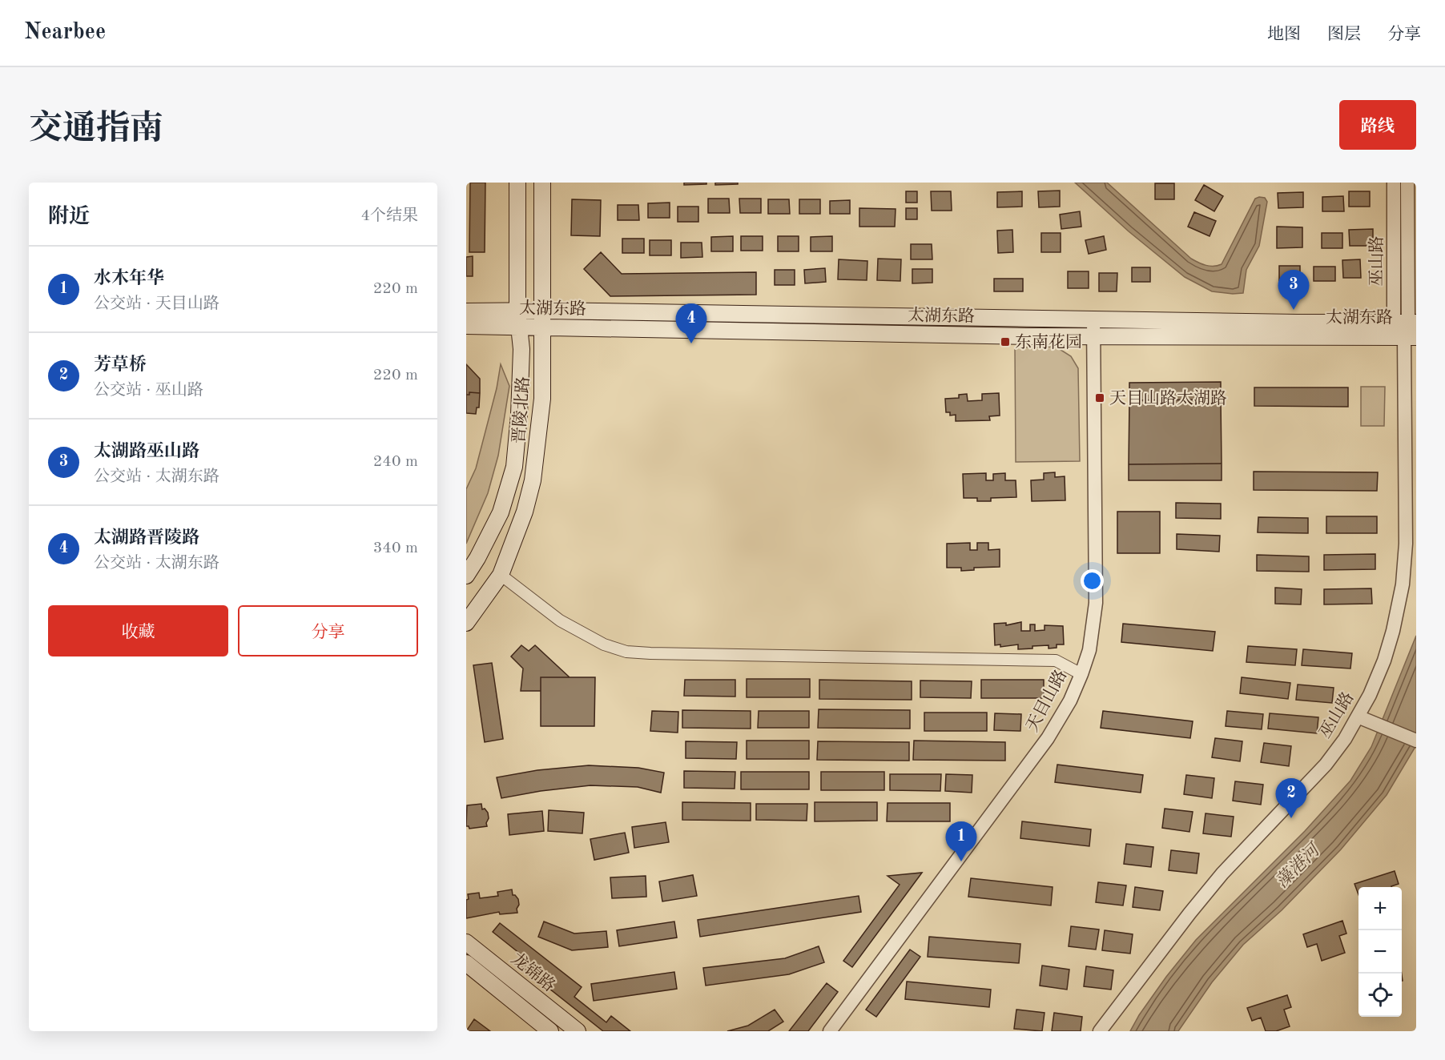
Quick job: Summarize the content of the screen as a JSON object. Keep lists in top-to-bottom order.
{
  "streets": {
    "main road": ["太湖东路", "晋陵北路", "龙锦路"],
    "street": ["巫山路", "天目山路"]
  },
  "crossings": [
    ["巫山路", "太湖东路"],
    ["太湖东路", "晋陵北路"],
    ["太湖东路", "天目山路"]
  ],
  "water": ["藻港河"],
  "places": {
    "transit": ["东南花园", "天目山路太湖路"]
  },
  "page": {
    "header": "Nearbee",
    "nav": ["地图", "图层", "分享"],
    "title": "交通指南",
    "buttons": [
      "路线",
      ["收藏", "分享"]
    ],
    "heading": ["附近", "4个结果"],
    "list": [
      {
        "mark": "1",
        "name": "水木年华",
        "note": "公交站 · 天目山路",
        "value": "220 m"
      },
      {
        "mark": "2",
        "name": "芳草桥",
        "note": "公交站 · 巫山路",
        "value": "220 m"
      },
      {
        "mark": "3",
        "name": "太湖路巫山路",
        "note": "公交站 · 太湖东路",
        "value": "240 m"
      },
      {
        "mark": "4",
        "name": "太湖路晋陵路",
        "note": "公交站 · 太湖东路",
        "value": "340 m"
      }
    ],
    "pins": [
      "3",
      "4",
      "2",
      "1"
    ],
    "map_buttons": ["+", "−"]
  }
}
